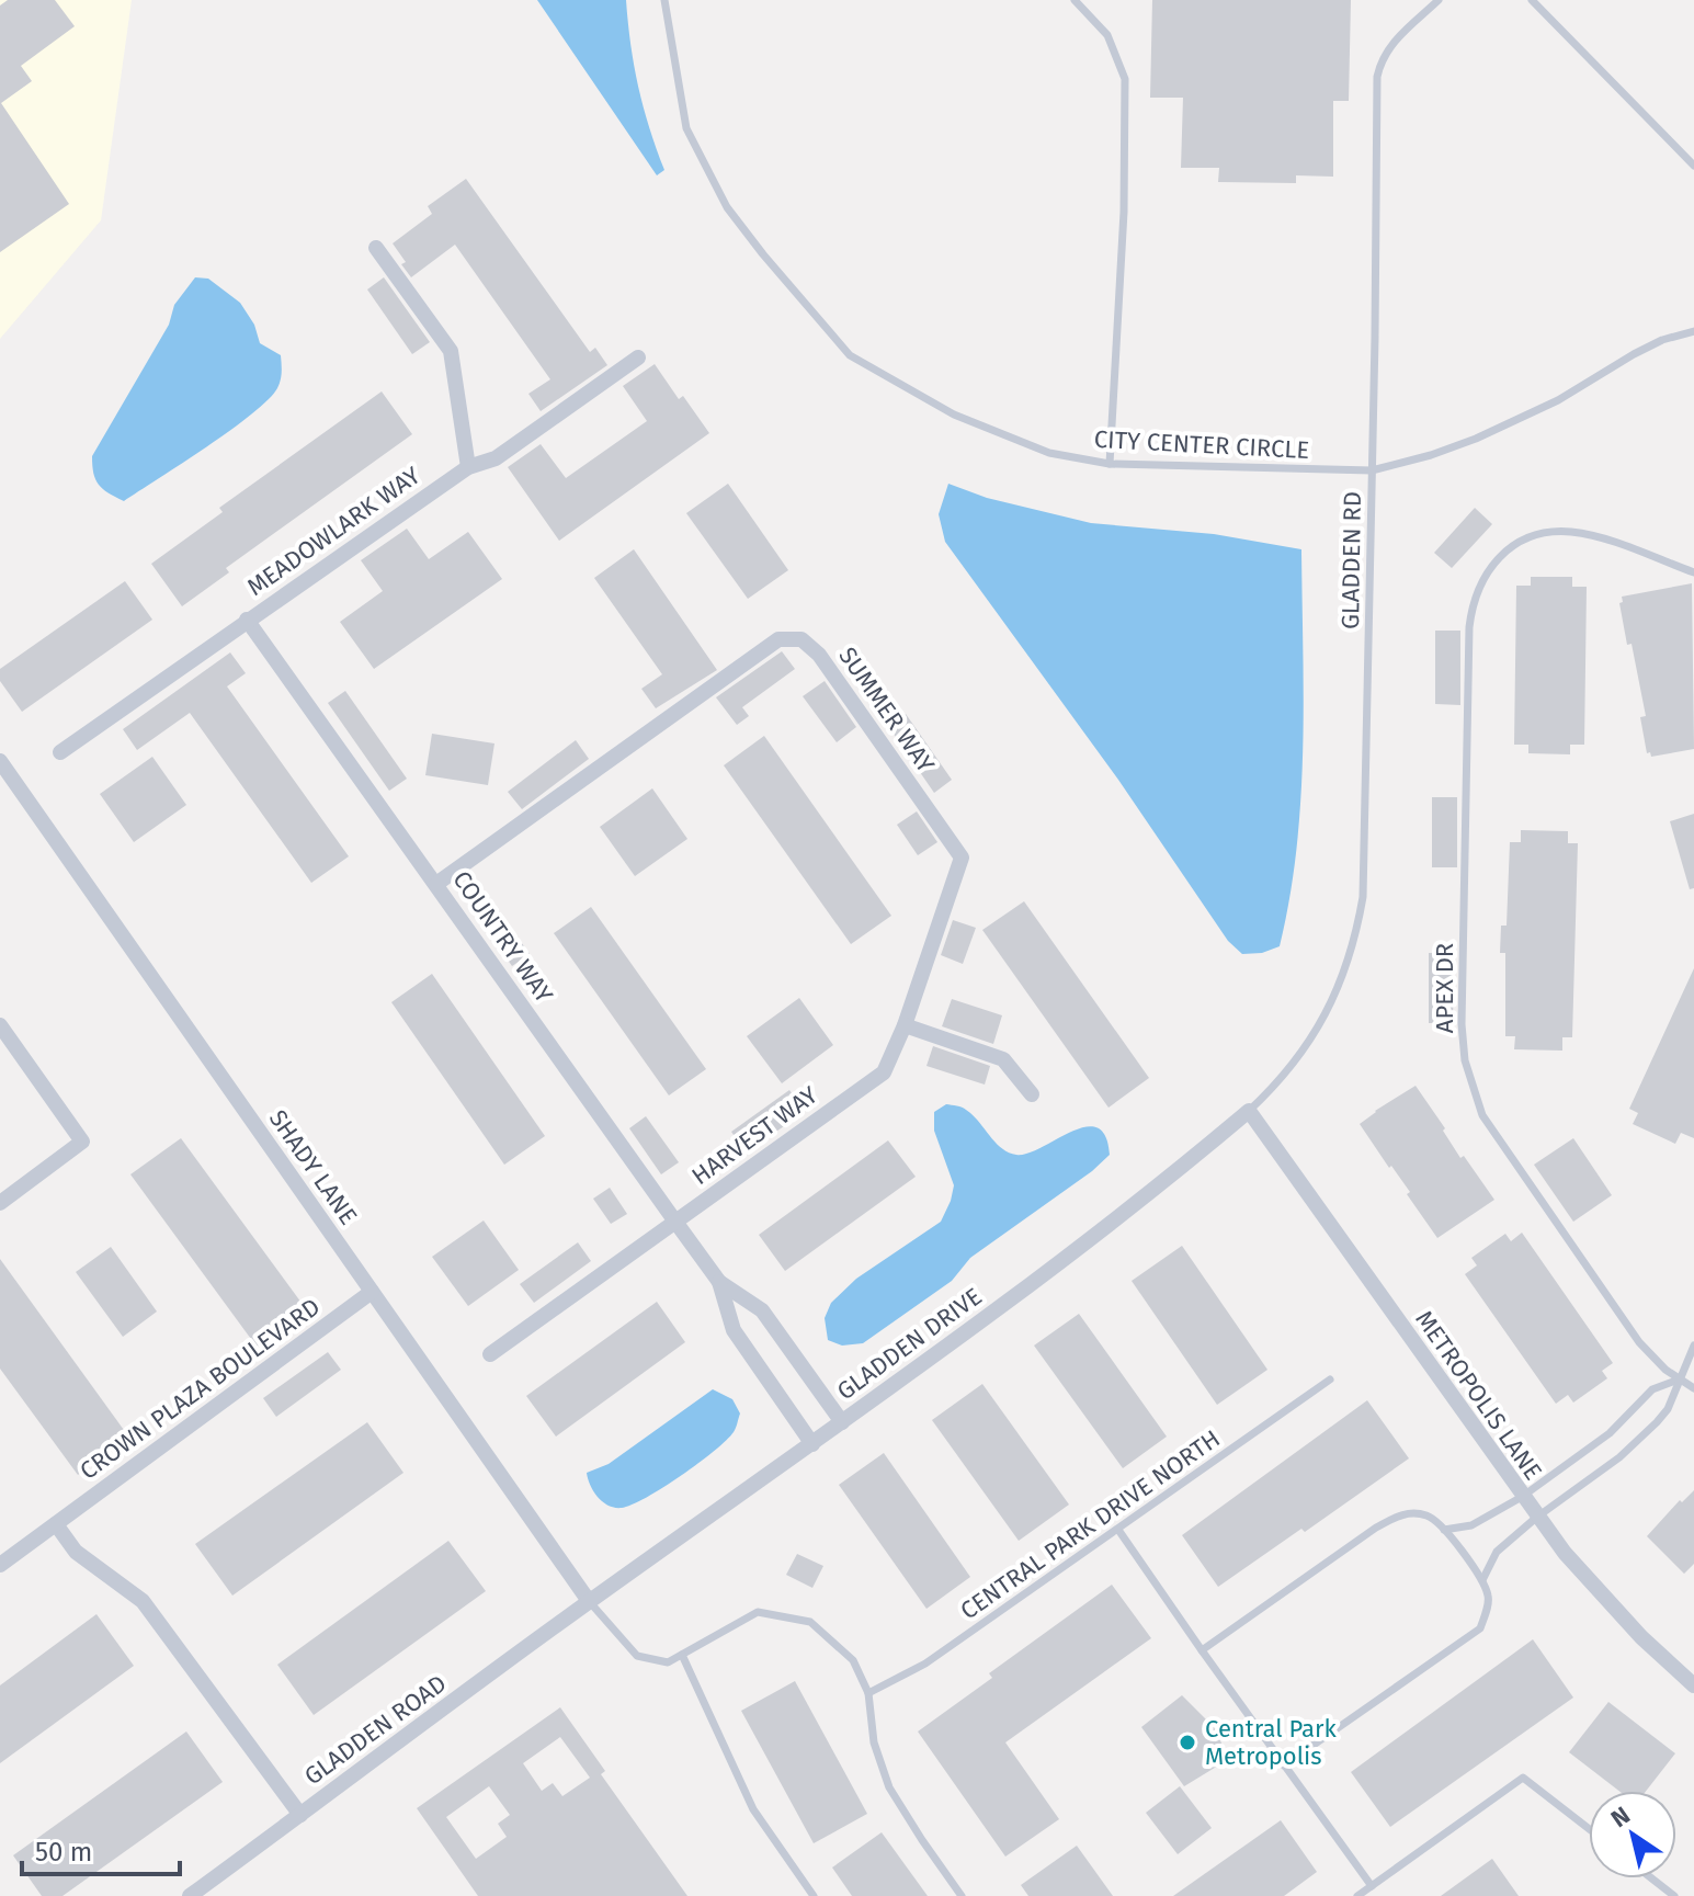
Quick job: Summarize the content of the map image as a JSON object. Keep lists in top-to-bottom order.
{
  "streets": {
    "street": [
      "MEADOWLARK WAY",
      "SUMMER WAY",
      "COUNTRY WAY",
      "HARVEST WAY",
      "SHADY LANE",
      "GLADDEN DRIVE",
      "CROWN PLAZA BOULEVARD",
      "METROPOLIS LANE",
      "GLADDEN ROAD"
    ],
    "lane": [
      "CITY CENTER CIRCLE",
      "GLADDEN RD",
      "APEX DR",
      "CENTRAL PARK DRIVE NORTH"
    ]
  },
  "crossings": [
    ["CITY CENTER CIRCLE", "GLADDEN RD"],
    ["MEADOWLARK WAY", "COUNTRY WAY"],
    ["GLADDEN RD", "GLADDEN DRIVE"],
    ["GLADDEN RD", "METROPOLIS LANE"],
    ["SUMMER WAY", "COUNTRY WAY"],
    ["SUMMER WAY", "HARVEST WAY"],
    ["COUNTRY WAY", "HARVEST WAY"],
    ["SHADY LANE", "GLADDEN DRIVE"],
    ["SHADY LANE", "CROWN PLAZA BOULEVARD"],
    ["SHADY LANE", "GLADDEN ROAD"],
    ["GLADDEN DRIVE", "METROPOLIS LANE"],
    ["GLADDEN DRIVE", "GLADDEN ROAD"]
  ],
  "places": ["Central Park Metropolis"],
  "scale_bar": "50 m",
  "north": "top left"
}
